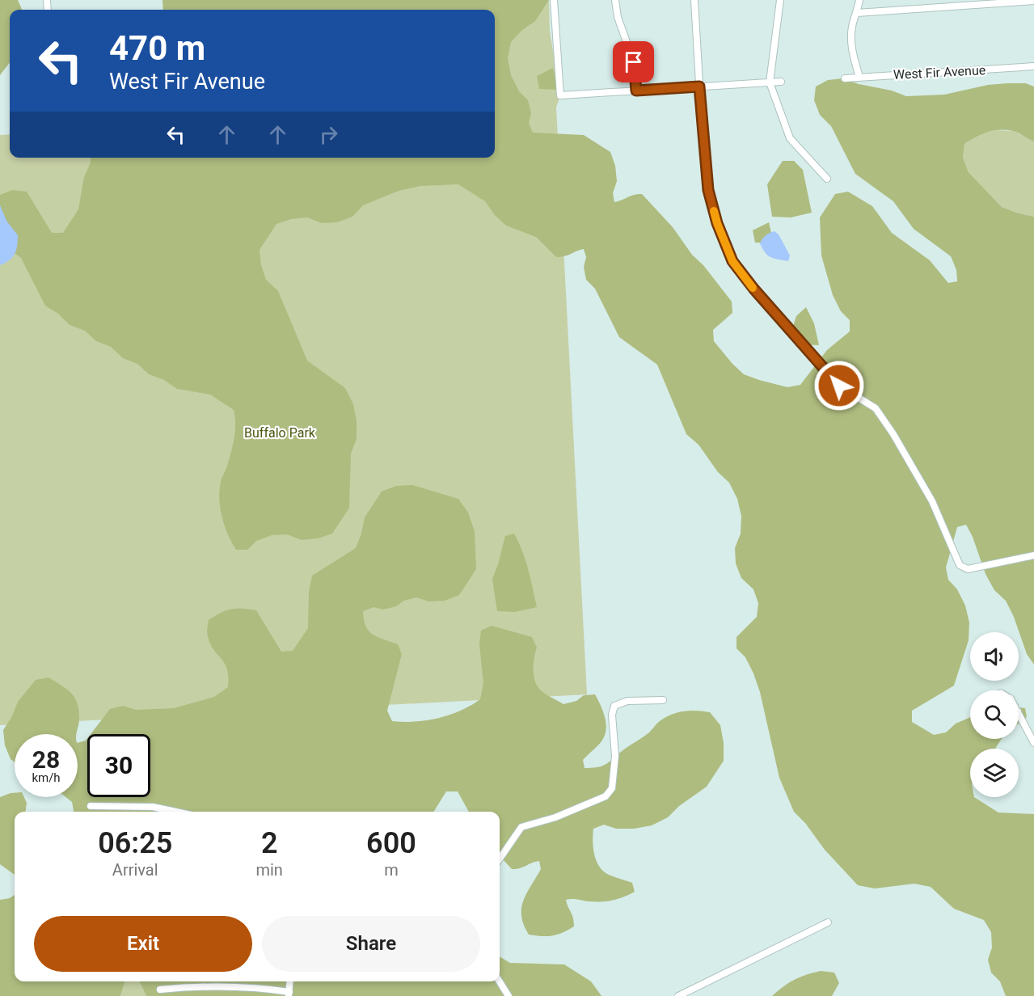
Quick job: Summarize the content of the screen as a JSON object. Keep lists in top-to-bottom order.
{
  "streets": {
    "street": ["West Fir Avenue"]
  },
  "parks": ["Buffalo Park"],
  "page": {
    "turn": ["470 m", "West Fir Avenue"],
    "speed": "28 km/h",
    "limit": "30",
    "eta": [
      "06:25",
      "Arrival",
      "2",
      "min",
      "600",
      "m"
    ],
    "buttons": ["Exit", "Share"]
  }
}
